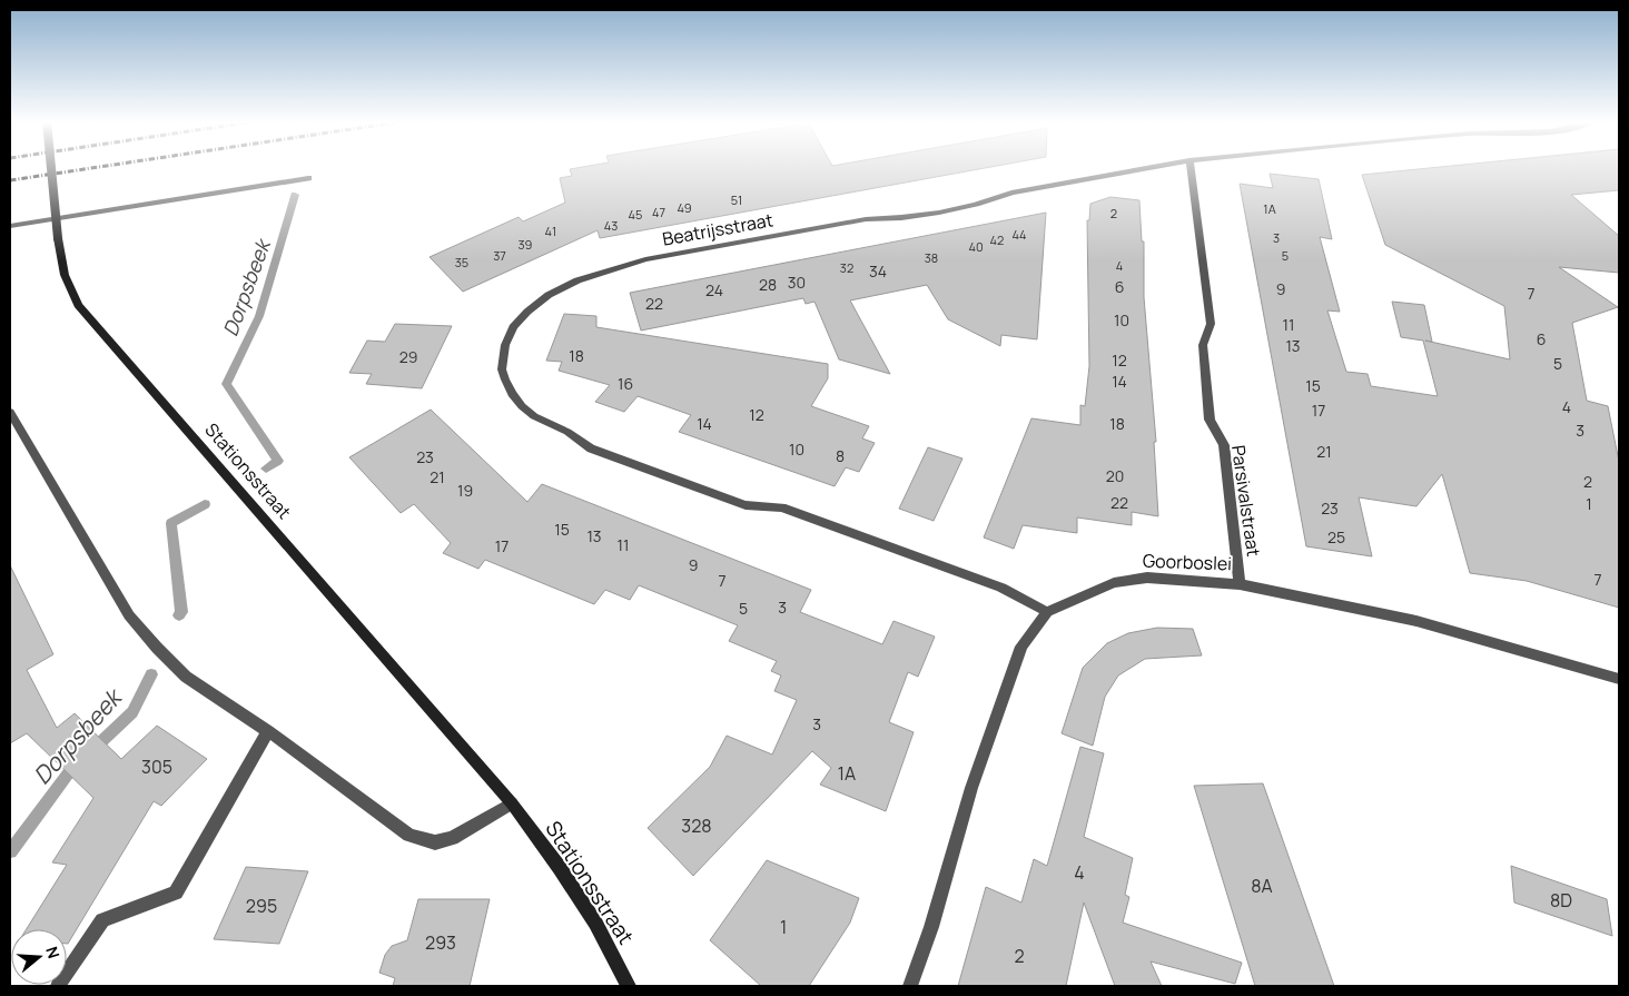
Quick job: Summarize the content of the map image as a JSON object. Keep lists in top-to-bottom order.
{
  "streets": {
    "street": [
      "Beatrijsstraat",
      "Stationsstraat",
      "Parsivalstraat",
      "Goorboslei"
    ]
  },
  "crossings": [
    ["Beatrijsstraat", "Goorboslei"],
    ["Parsivalstraat", "Goorboslei"]
  ],
  "water": ["Dorpsbeek"],
  "house_numbers": [
    "51",
    "49",
    "1A",
    "47",
    "2",
    "45",
    "43",
    "41",
    "44",
    "3",
    "42",
    "39",
    "40",
    "37",
    "5",
    "38",
    "35",
    "4",
    "32",
    "34",
    "30",
    "28",
    "6",
    "9",
    "24",
    "7",
    "22",
    "10",
    "11",
    "6",
    "13",
    "18",
    "29",
    "12",
    "5",
    "14",
    "16",
    "15",
    "4",
    "17",
    "12",
    "14",
    "18",
    "3",
    "10",
    "21",
    "8",
    "23",
    "20",
    "21",
    "2",
    "19",
    "22",
    "1",
    "23",
    "15",
    "13",
    "25",
    "11",
    "17",
    "9",
    "7",
    "7",
    "3",
    "5",
    "3",
    "305",
    "1A",
    "328",
    "4",
    "8A",
    "8D",
    "295",
    "1",
    "293",
    "2"
  ],
  "north": "right"
}
